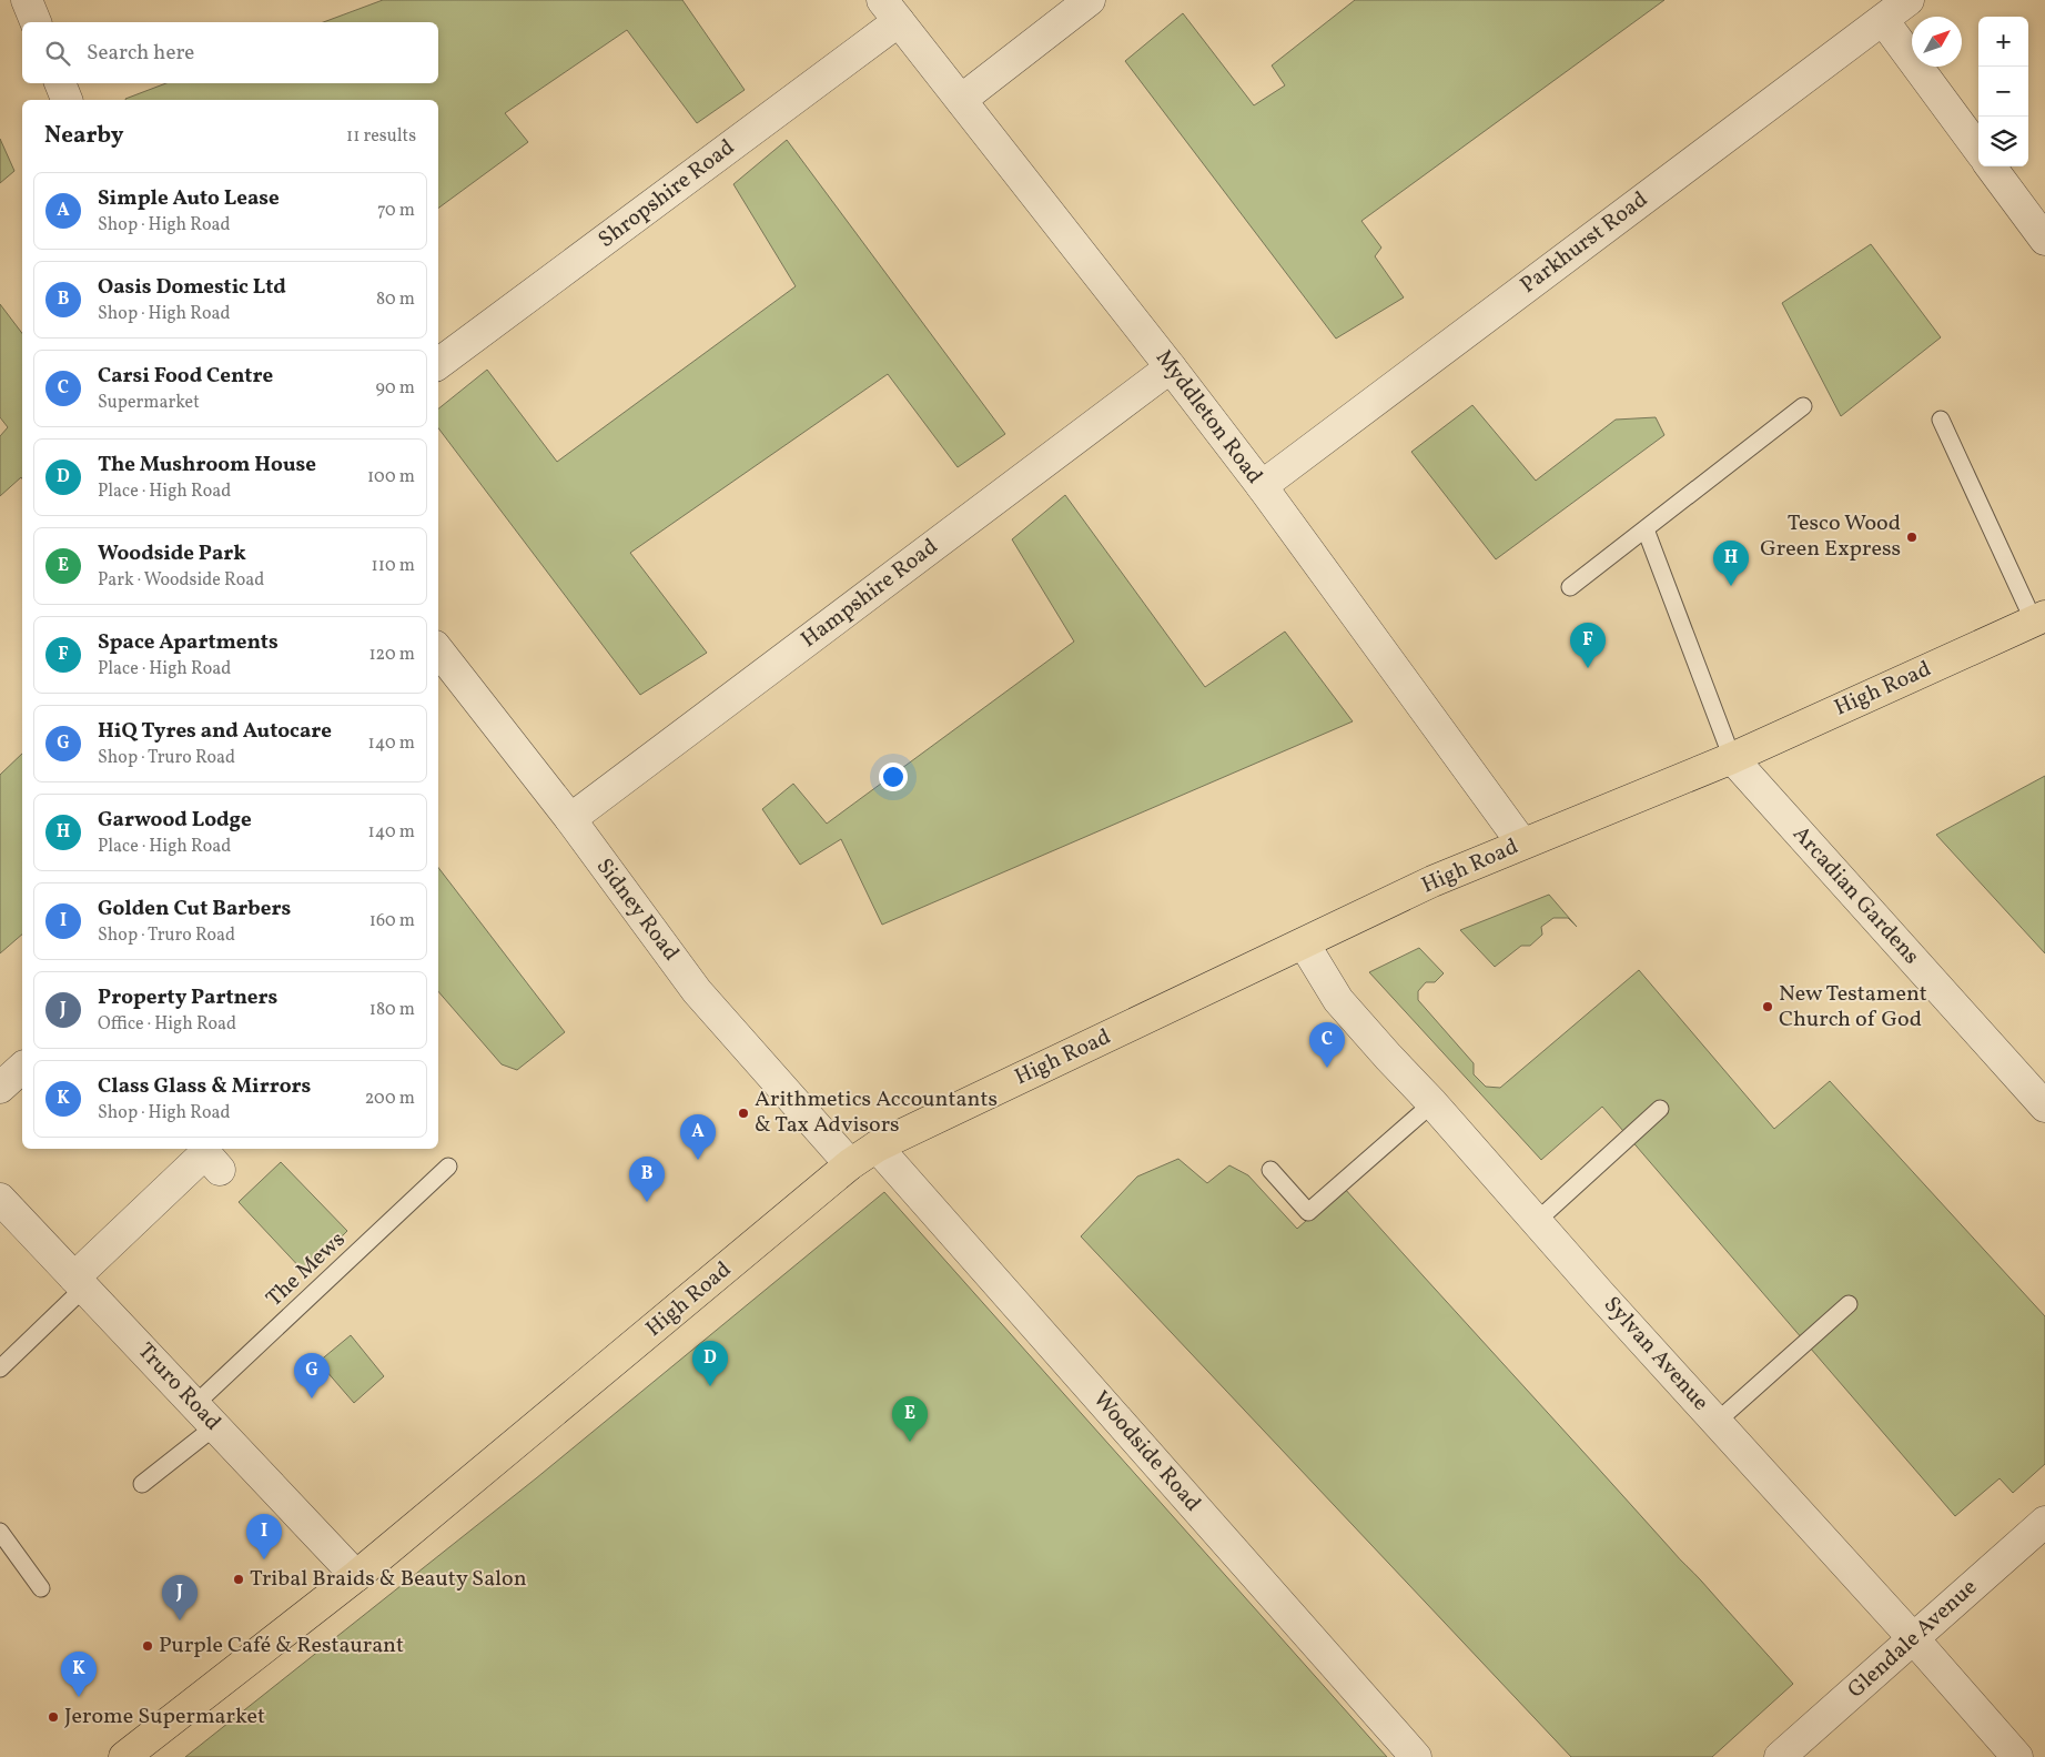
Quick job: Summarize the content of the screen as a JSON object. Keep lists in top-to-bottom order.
{
  "streets": {
    "main road": ["High Road"],
    "street": [
      "Shropshire Road",
      "Parkhurst Road",
      "Myddleton Road",
      "Hampshire Road",
      "Arcadian Gardens",
      "Sidney Road",
      "Sylvan Avenue",
      "Truro Road",
      "Woodside Road",
      "Glendale Avenue"
    ],
    "lane": ["The Mews"]
  },
  "crossings": [
    ["Shropshire Road", "Myddleton Road"],
    ["Parkhurst Road", "Myddleton Road"],
    ["Myddleton Road", "Hampshire Road"],
    ["Myddleton Road", "High Road"],
    ["Hampshire Road", "Sidney Road"],
    ["High Road", "Arcadian Gardens"],
    ["High Road", "Sidney Road"],
    ["High Road", "Sylvan Avenue"],
    ["High Road", "Truro Road"],
    ["High Road", "Woodside Road"],
    ["The Mews", "Truro Road"],
    ["Sylvan Avenue", "Glendale Avenue"]
  ],
  "places": [
    "Tesco Wood Green Express",
    "New Testament Church of God",
    "Arithmetics Accountants & Tax Advisors",
    "Tribal Braids & Beauty Salon",
    "Purple Café & Restaurant",
    "Jerome Supermarket"
  ],
  "north": "top right",
  "page": {
    "map_buttons": ["+", "−"],
    "search": "Search here",
    "heading": ["Nearby", "11 results"],
    "list": [
      {
        "mark": "A",
        "name": "Simple Auto Lease",
        "note": "Shop · High Road",
        "value": "70 m"
      },
      {
        "mark": "B",
        "name": "Oasis Domestic Ltd",
        "note": "Shop · High Road",
        "value": "80 m"
      },
      {
        "mark": "C",
        "name": "Carsi Food Centre",
        "note": "Supermarket",
        "value": "90 m"
      },
      {
        "mark": "D",
        "name": "The Mushroom House",
        "note": "Place · High Road",
        "value": "100 m"
      },
      {
        "mark": "E",
        "name": "Woodside Park",
        "note": "Park · Woodside Road",
        "value": "110 m"
      },
      {
        "mark": "F",
        "name": "Space Apartments",
        "note": "Place · High Road",
        "value": "120 m"
      },
      {
        "mark": "G",
        "name": "HiQ Tyres and Autocare",
        "note": "Shop · Truro Road",
        "value": "140 m"
      },
      {
        "mark": "H",
        "name": "Garwood Lodge",
        "note": "Place · High Road",
        "value": "140 m"
      },
      {
        "mark": "I",
        "name": "Golden Cut Barbers",
        "note": "Shop · Truro Road",
        "value": "160 m"
      },
      {
        "mark": "J",
        "name": "Property Partners",
        "note": "Office · High Road",
        "value": "180 m"
      },
      {
        "mark": "K",
        "name": "Class Glass & Mirrors",
        "note": "Shop · High Road",
        "value": "200 m"
      }
    ],
    "pins": [
      "H",
      "F",
      "C",
      "A",
      "B",
      "D",
      "G",
      "E",
      "I",
      "J",
      "K"
    ]
  }
}
